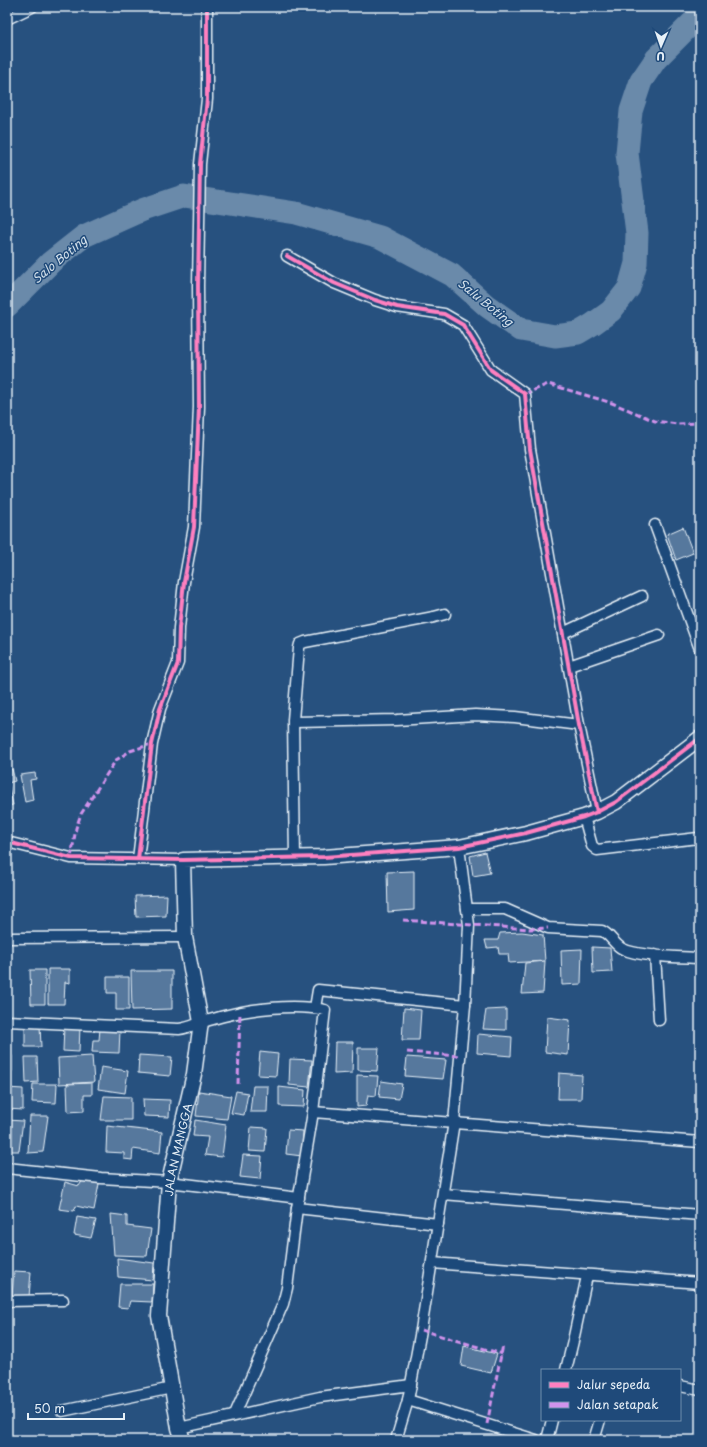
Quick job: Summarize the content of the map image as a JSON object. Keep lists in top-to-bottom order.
{
  "streets": {
    "street": ["JALAN MANGGA"]
  },
  "water": ["Salo Boting", "Salu Boting"],
  "legend": ["Jalur sepeda", "Jalan setapak"],
  "scale_bar": "50 m",
  "north": "bottom"
}
